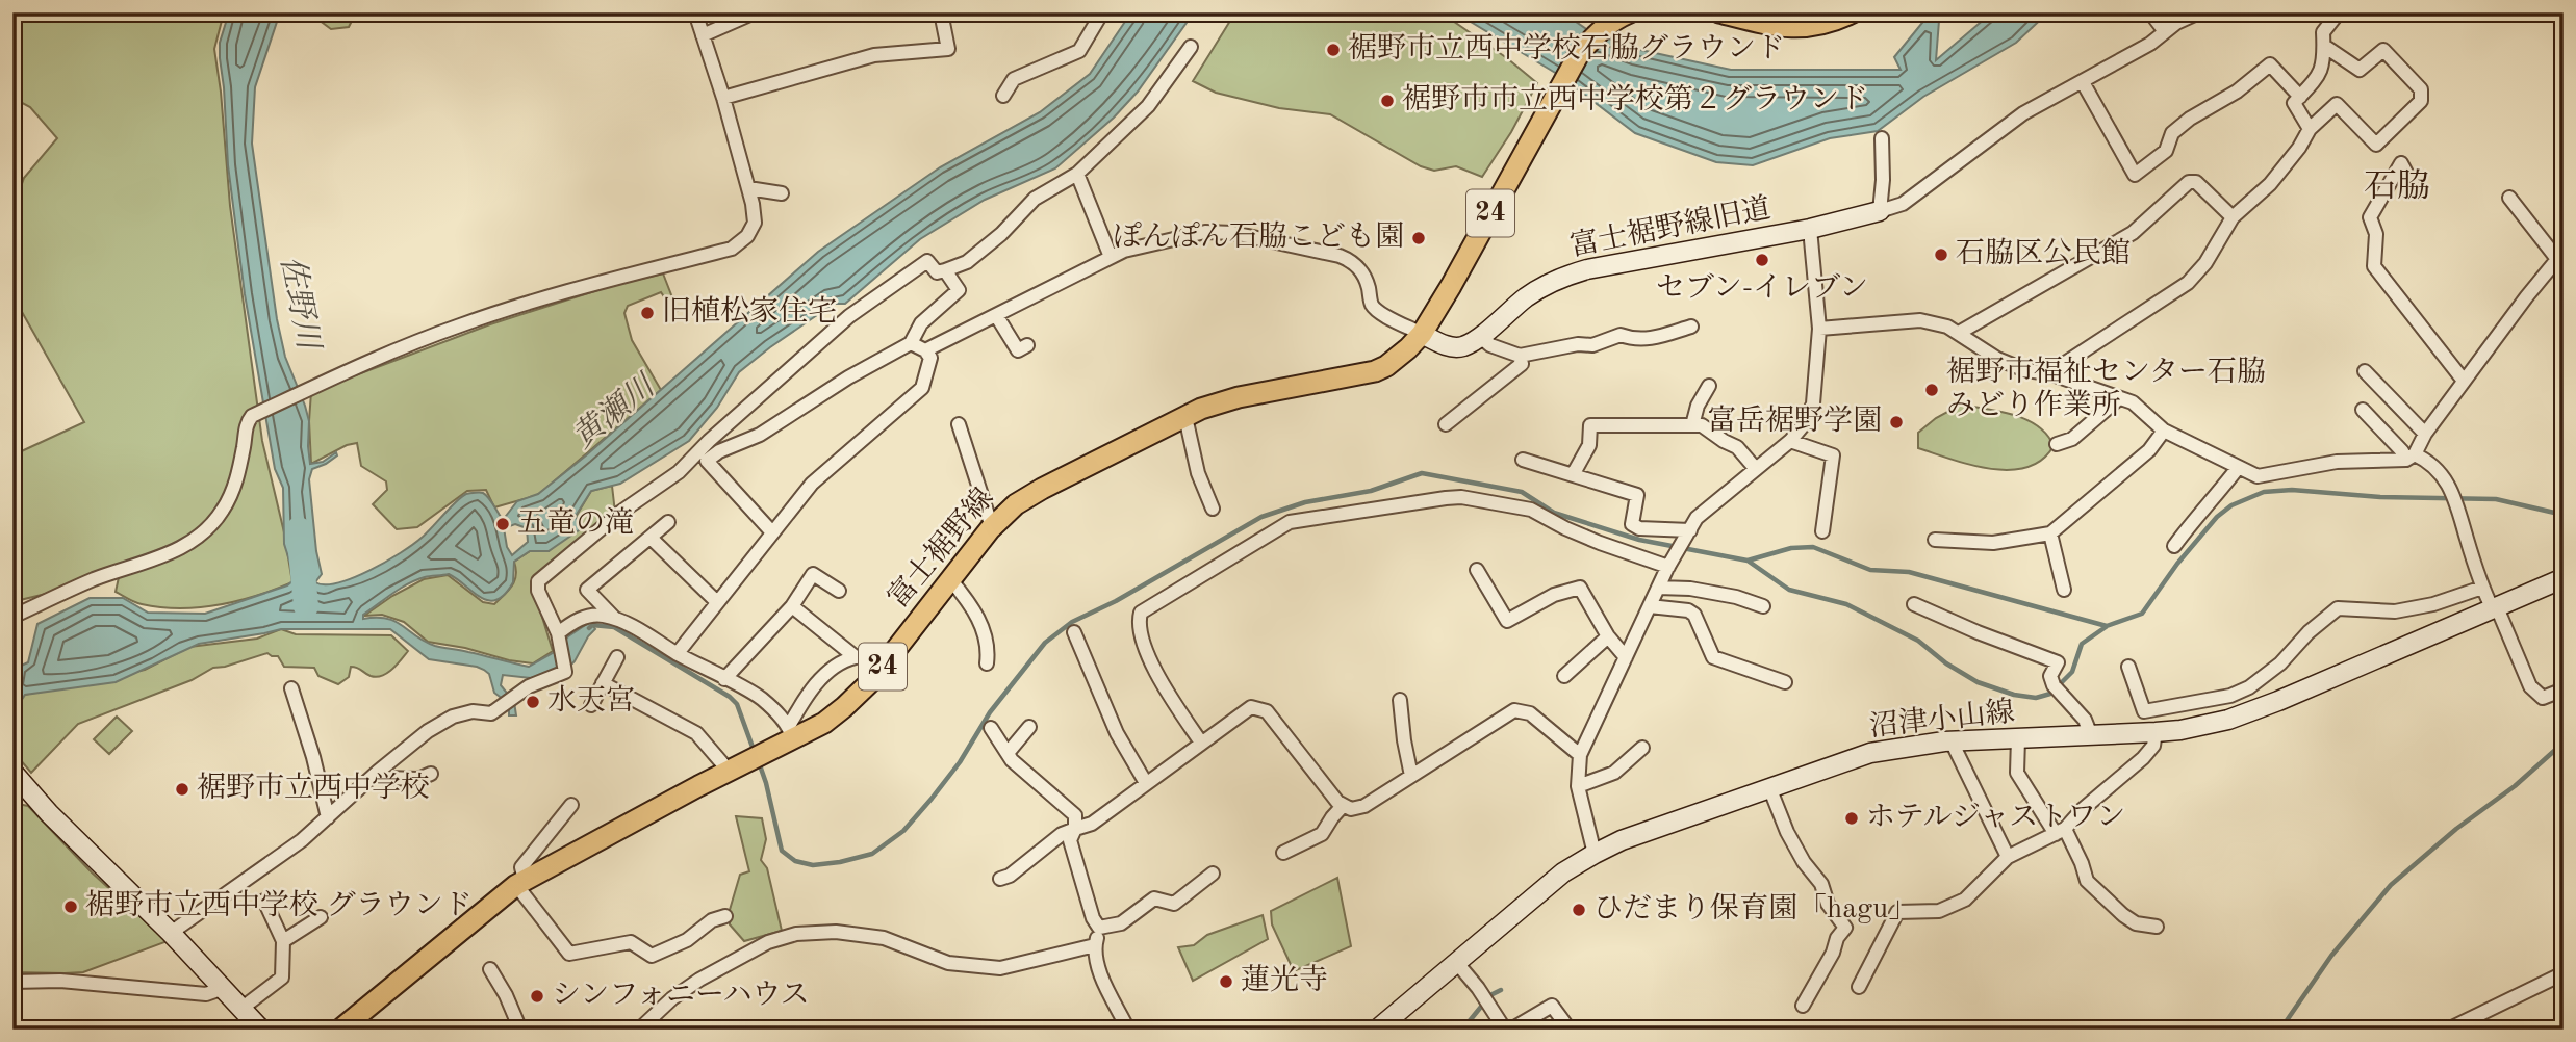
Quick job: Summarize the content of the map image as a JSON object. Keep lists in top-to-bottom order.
{
  "streets": {
    "main road": [
      "24",
      "富士裾野線旧道",
      "富士裾野線",
      "沼津小山線"
    ]
  },
  "crossings": [
    ["富士裾野線旧道", "富士裾野線"]
  ],
  "districts": ["石脇"],
  "water": ["佐野川", "黄瀬川"],
  "places": [
    "裾野市立西中学校石脇グラウンド",
    "裾野市市立西中学校第２グラウンド",
    "ぽんぽん石脇こども園",
    "石脇区公民館",
    "セブン-イレブン",
    "旧植松家住宅",
    "裾野市福祉センター石脇 みどり作業所",
    "富岳裾野学園",
    "五竜の滝",
    "水天宮",
    "裾野市立西中学校",
    "ホテルジャストワン",
    "裾野市立西中学校 グラウンド",
    "ひだまり保育園「hagu」",
    "蓮光寺",
    "シンフォニーハウス"
  ]
}
